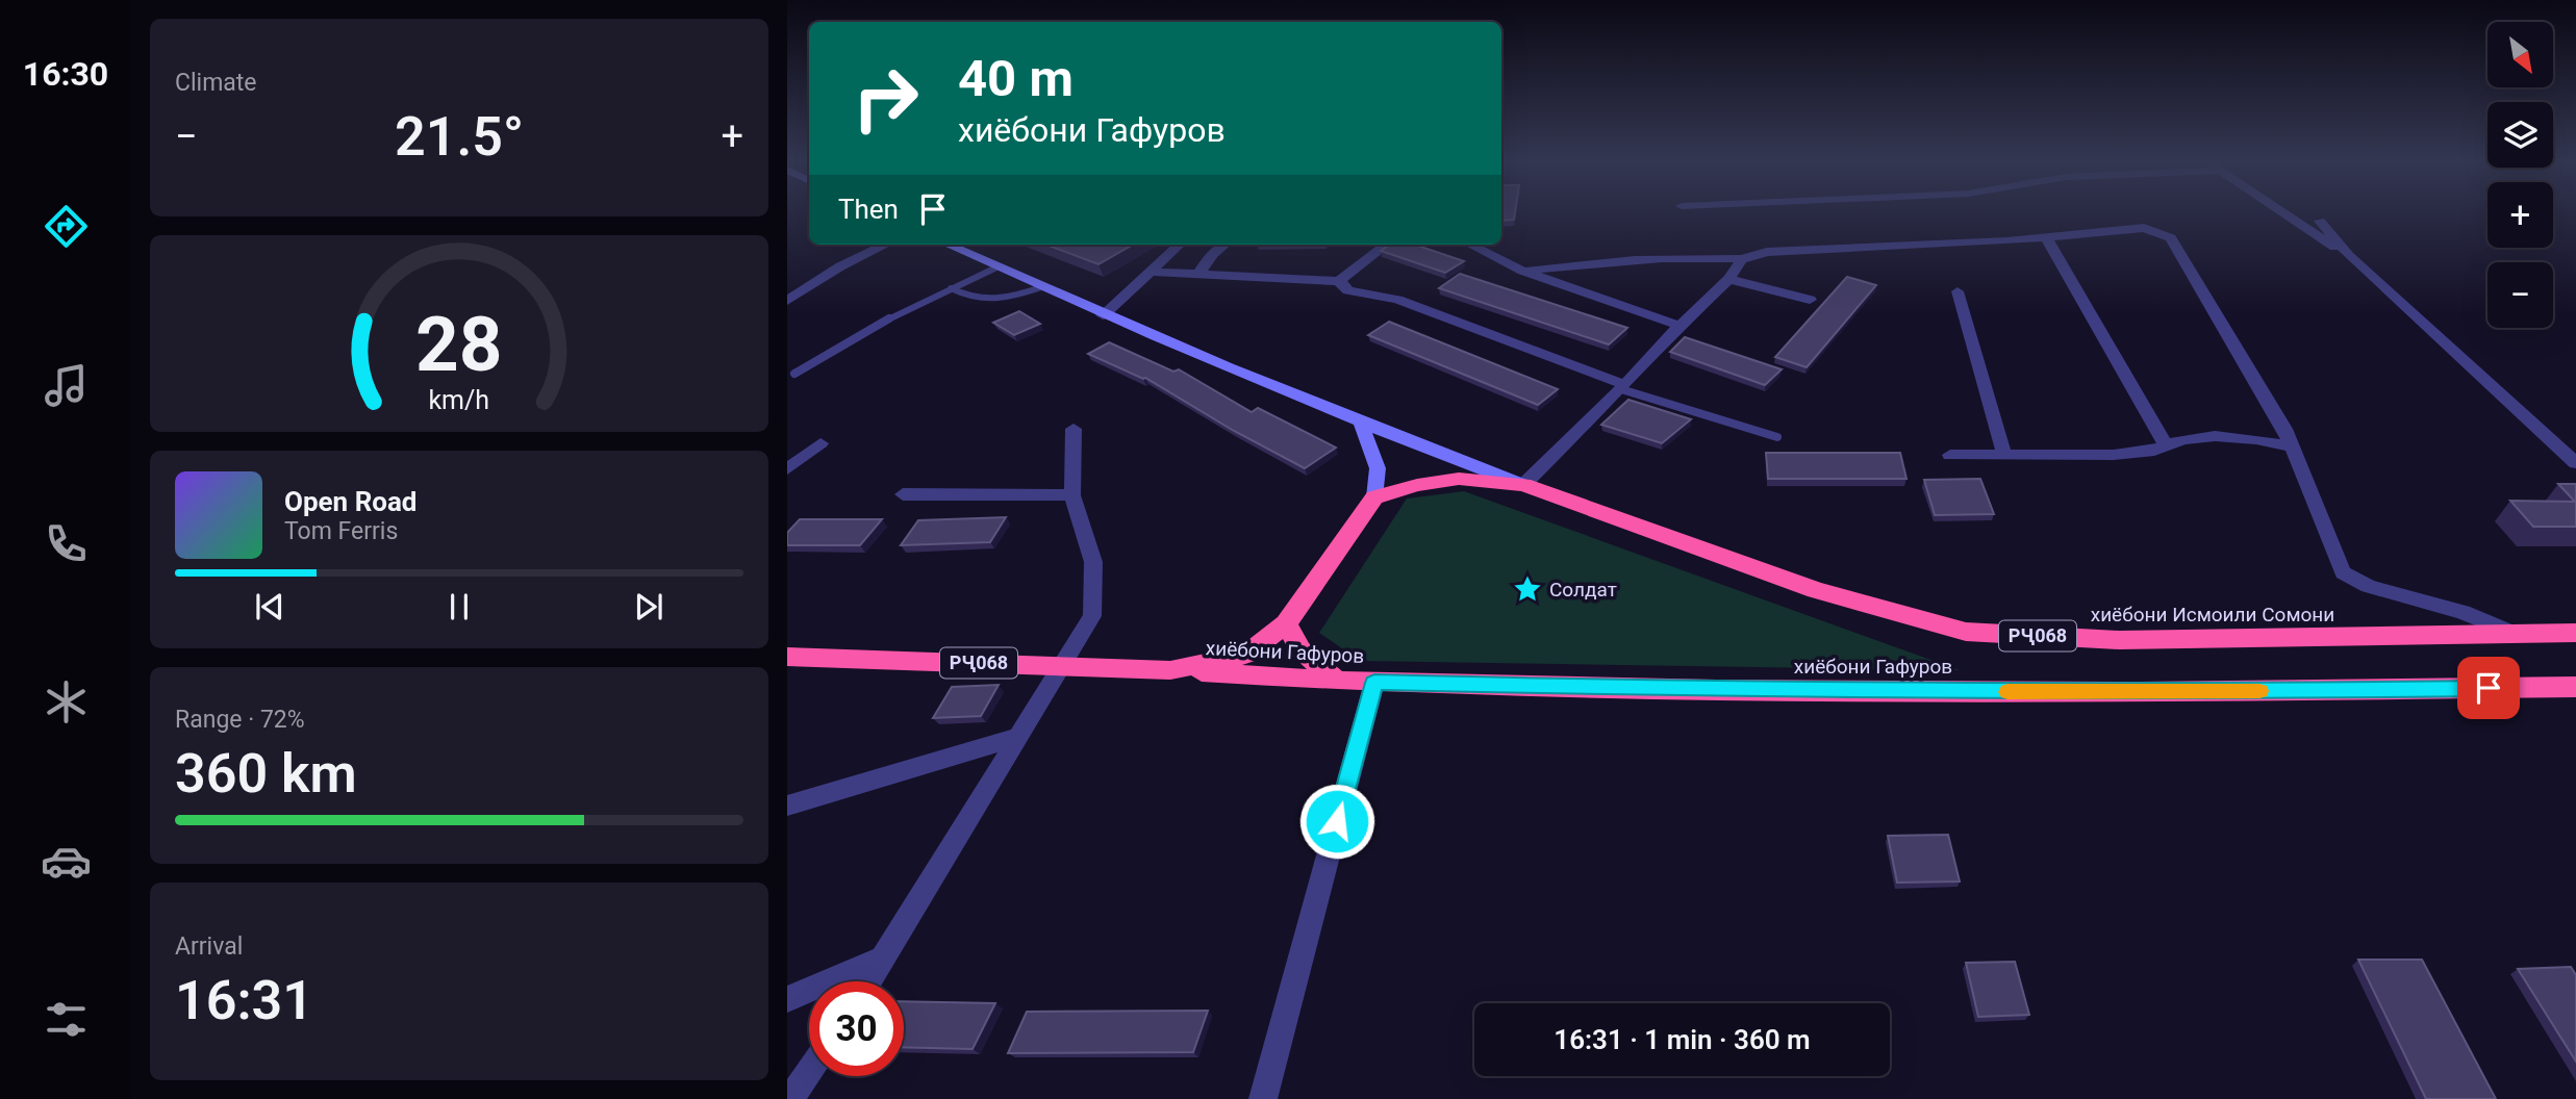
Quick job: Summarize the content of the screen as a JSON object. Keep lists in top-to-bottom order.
{
  "streets": {
    "highway": ["хиёбони Исмоили Сомони", "РҶ068", "хиёбони Гафуров"]
  },
  "crossings": [
    ["хиёбони Исмоили Сомони", "РҶ068"],
    ["РҶ068", "хиёбони Гафуров"]
  ],
  "places": {
    "place": ["Солдат"]
  },
  "north": "bottom right",
  "page": {
    "tabs": "16:30",
    "tile": [
      "Climate",
      ["Range · 72%", "360 km"],
      ["Arrival", "16:31"]
    ],
    "map_buttons": ["+", "−"],
    "turn": ["40 m", "хиёбони Гафуров"],
    "heat": ["−", "21.5°", "+"],
    "then": "Then",
    "song": ["Open Road", "Tom Ferris"],
    "limit": "30",
    "trip": "16:31 · 1 min · 360 m",
    "gauge": ["28", "km/h"]
  }
}
